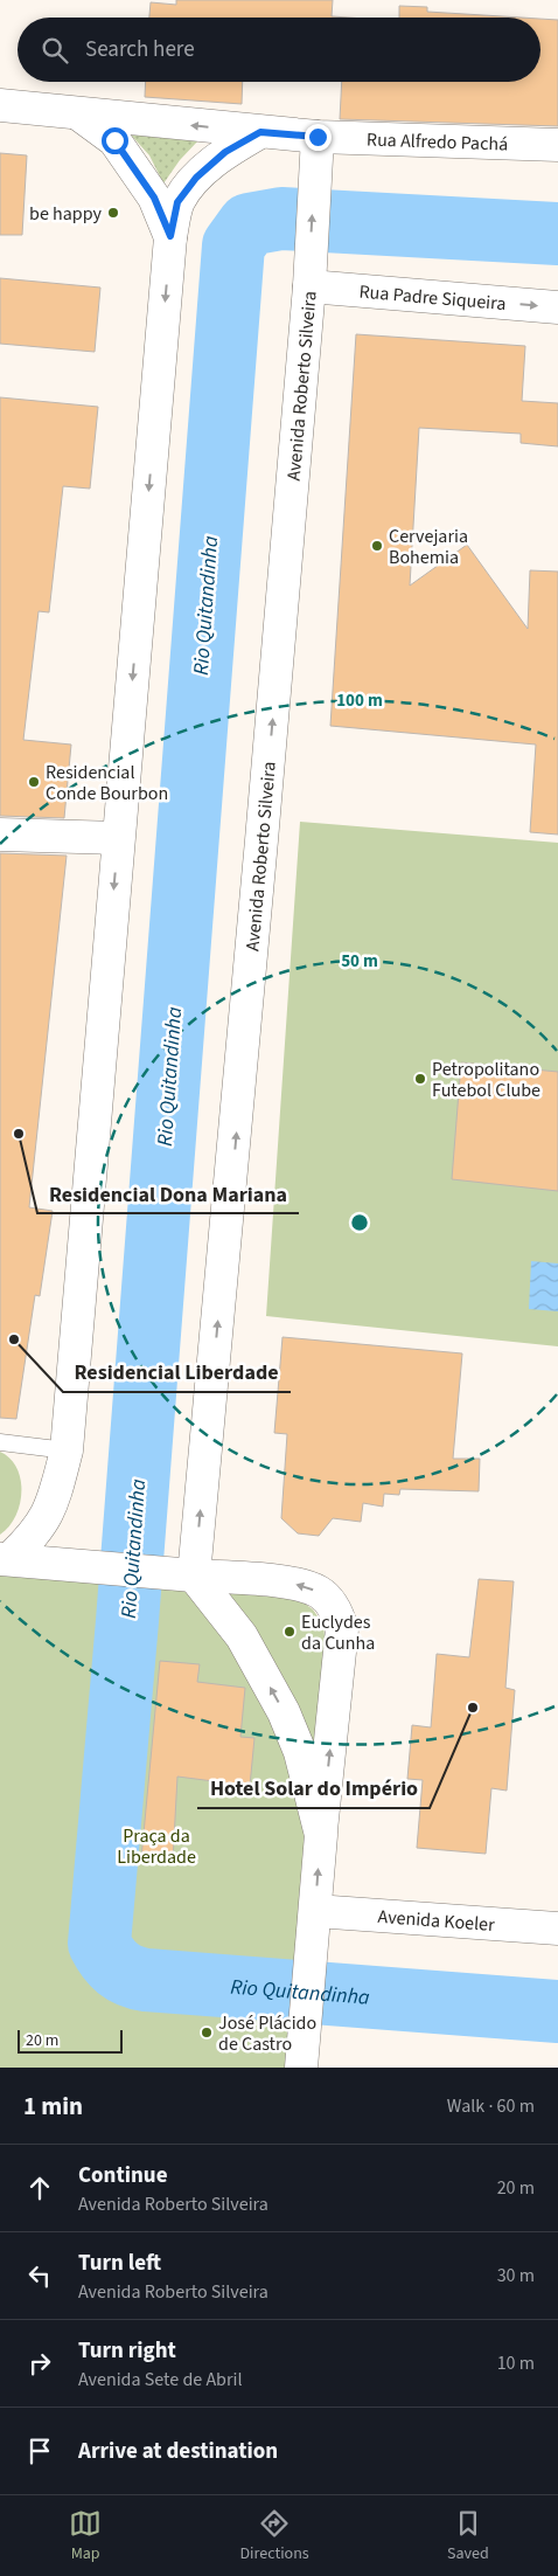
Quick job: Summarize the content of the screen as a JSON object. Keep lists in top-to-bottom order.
{
  "streets": {
    "main road": [
      "Rua Alfredo Pachá",
      "Rua Padre Siqueira",
      "Avenida Roberto Silveira",
      "Avenida Koeler"
    ]
  },
  "crossings": [
    ["Rua Alfredo Pachá", "Avenida Roberto Silveira"],
    ["Rua Padre Siqueira", "Avenida Roberto Silveira"]
  ],
  "one_way": ["Rua Padre Siqueira"],
  "water": ["Rio Quitandinha"],
  "parks": ["Praça da Liberdade"],
  "places": [
    "be happy",
    "Cervejaria Bohemia",
    "Residencial Conde Bourbon",
    "Petropolitano Futebol Clube",
    "Residencial Dona Mariana",
    "Residencial Liberdade",
    "Euclydes da Cunha",
    "Hotel Solar do Império",
    "José Plácido de Castro"
  ],
  "scale_bar": "20 m",
  "page": {
    "search": "Search here",
    "scale": "20 m",
    "heading": ["1 min", "Walk · 60 m"],
    "list": [
      ["Continue", "Avenida Roberto Silveira", "20 m"],
      ["Turn left", "Avenida Roberto Silveira", "30 m"],
      ["Turn right", "Avenida Sete de Abril", "10 m"],
      "Arrive at destination"
    ],
    "nav": ["Map", "Directions", "Saved"]
  },
  "rings": ["100 m", "50 m"]
}
